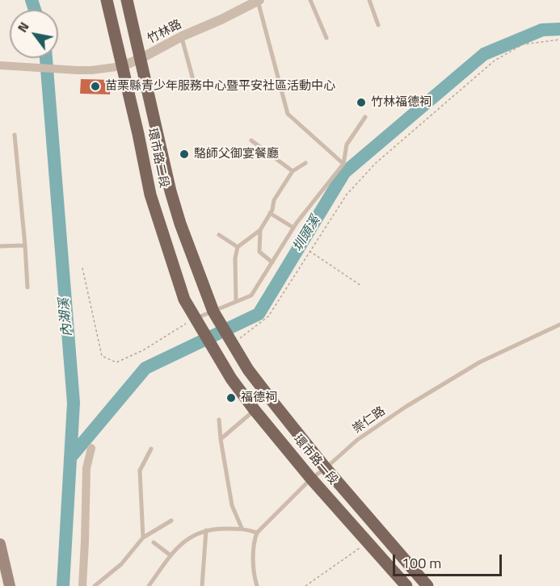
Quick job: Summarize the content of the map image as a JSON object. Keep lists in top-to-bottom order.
{
  "streets": {
    "main road": ["環市路二段", "環市路一段"],
    "street": ["竹林路"],
    "lane": ["崇仁路"]
  },
  "crossings": [
    ["竹林路", "環市路二段"],
    ["環市路二段", "環市路一段"],
    ["崇仁路", "環市路一段"]
  ],
  "water": ["圳頭溪", "內湖溪"],
  "places": [
    "苗栗縣青少年服務中心暨平安社區活動中心",
    "竹林福德祠",
    "駱師父御宴餐廳",
    "福德祠"
  ],
  "scale_bar": "100 m",
  "north": "top left"
}
